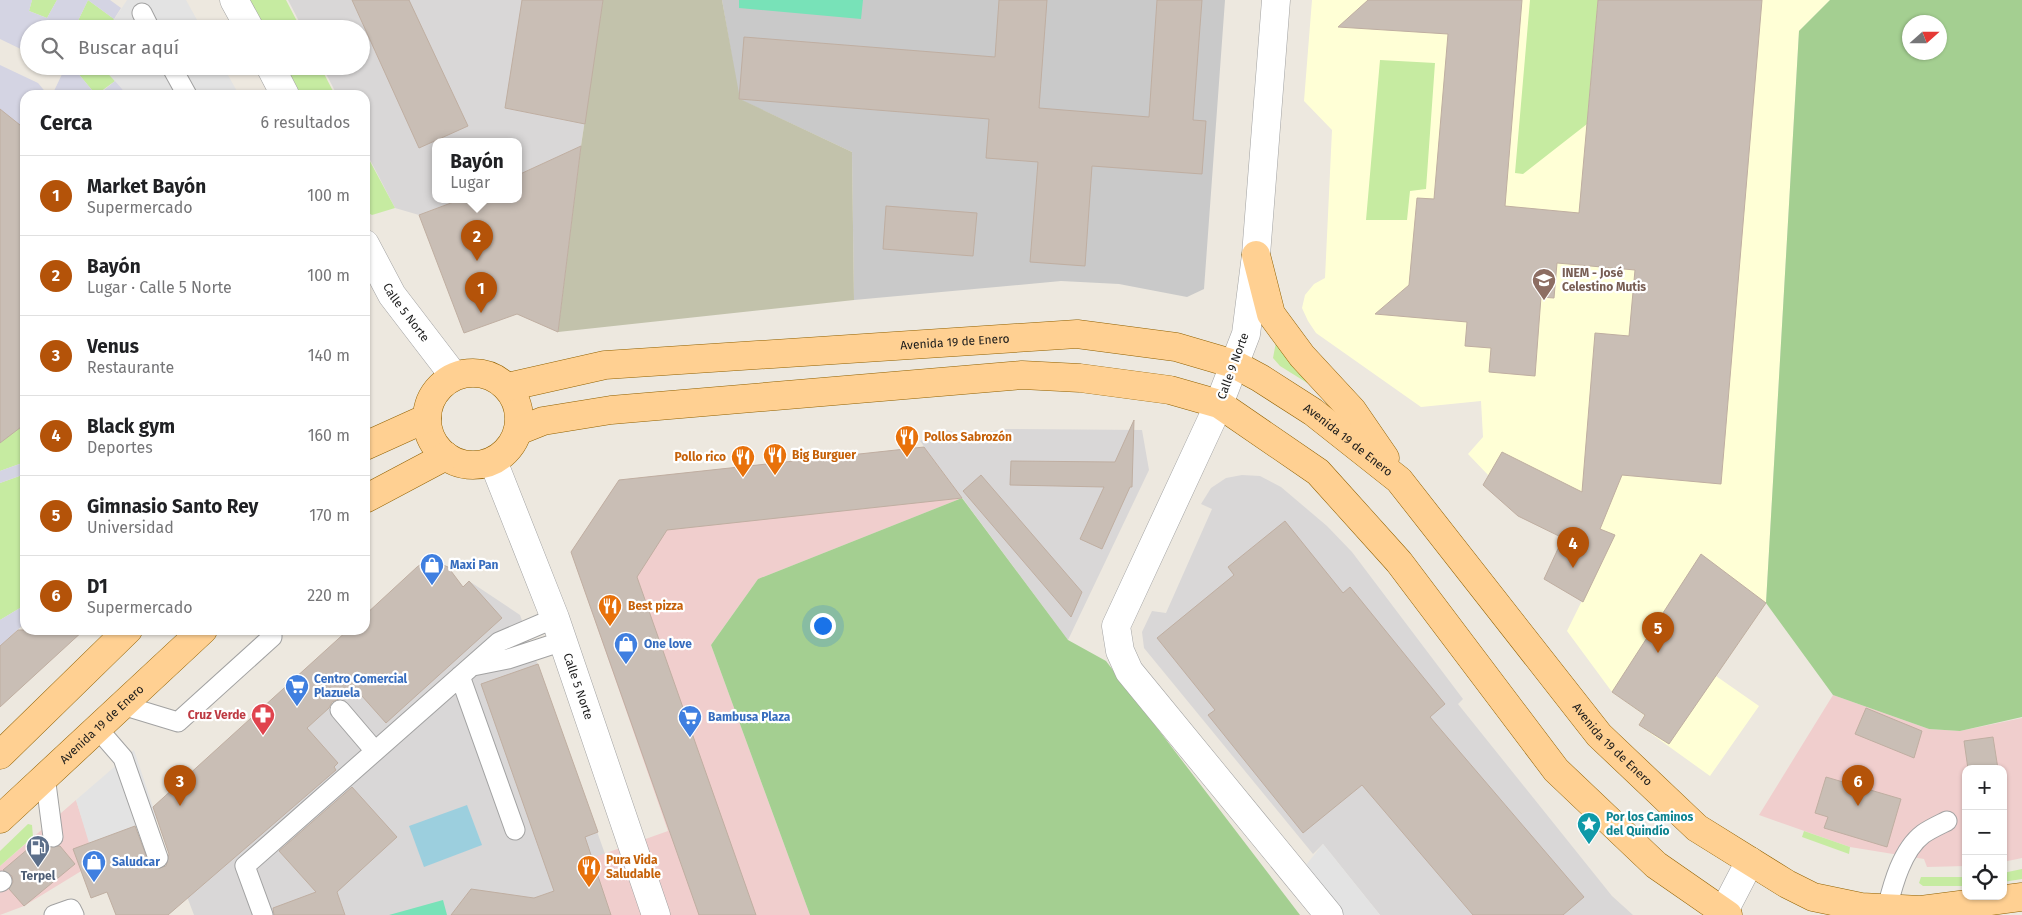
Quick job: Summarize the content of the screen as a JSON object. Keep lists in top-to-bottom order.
{
  "streets": {
    "main road": ["Avenida 19 de Enero"],
    "street": ["Calle 5 Norte", "Calle 9 Norte"]
  },
  "crossings": [
    ["Calle 5 Norte", "Avenida 19 de Enero"],
    ["Avenida 19 de Enero", "Calle 9 Norte"]
  ],
  "places": {
    "school or university": ["INEM - José Celestino Mutis"],
    "restaurant": [
      "Pollos Sabrozón",
      "Big Burguer",
      "Pollo rico",
      "Best pizza",
      "Pura Vida Saludable"
    ],
    "shop": ["Maxi Pan", "One love", "Saludcar"],
    "supermarket": ["Centro Comercial Plazuela", "Bambusa Plaza"],
    "pharmacy": ["Cruz Verde"],
    "place": ["Por los Caminos del Quindío"],
    "fuel station": ["Terpel"]
  },
  "north": "right",
  "page": {
    "search": "Buscar aquí",
    "heading": ["Cerca", "6 resultados"],
    "popup": ["Bayón", "Lugar"],
    "list": [
      {
        "mark": "1",
        "name": "Market Bayón",
        "note": "Supermercado",
        "value": "100 m"
      },
      {
        "mark": "2",
        "name": "Bayón",
        "note": "Lugar · Calle 5 Norte",
        "value": "100 m"
      },
      {
        "mark": "3",
        "name": "Venus",
        "note": "Restaurante",
        "value": "140 m"
      },
      {
        "mark": "4",
        "name": "Black gym",
        "note": "Deportes",
        "value": "160 m"
      },
      {
        "mark": "5",
        "name": "Gimnasio Santo Rey",
        "note": "Universidad",
        "value": "170 m"
      },
      {
        "mark": "6",
        "name": "D1",
        "note": "Supermercado",
        "value": "220 m"
      }
    ],
    "pins": [
      "2",
      "1",
      "4",
      "5",
      "3",
      "6"
    ],
    "map_buttons": ["+", "−"]
  }
}
